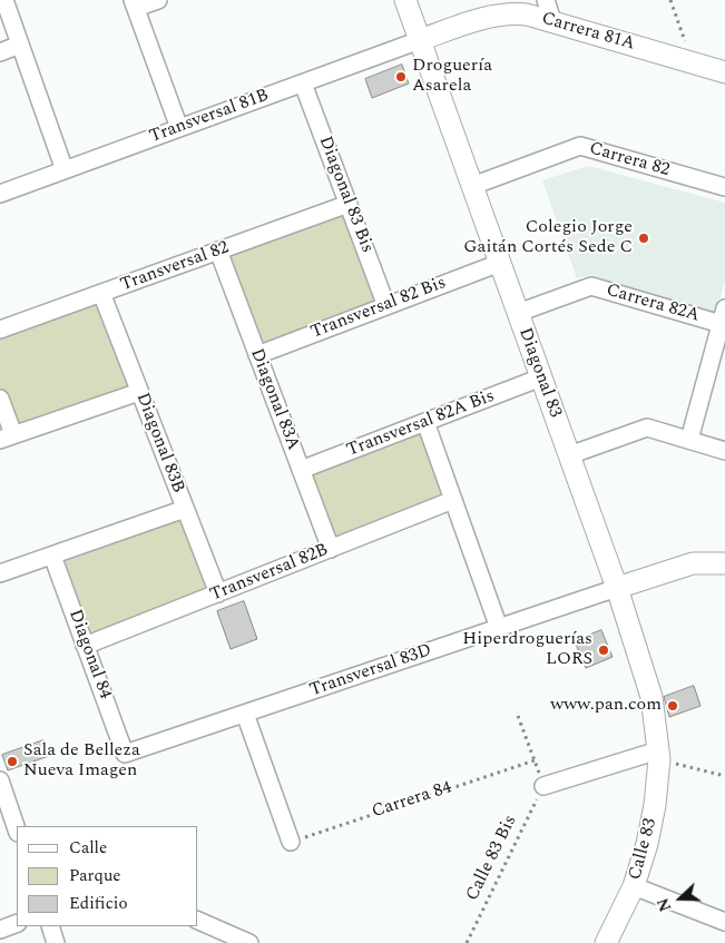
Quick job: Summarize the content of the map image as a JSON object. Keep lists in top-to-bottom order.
{
  "streets": {
    "street": [
      "Carrera 81A",
      "Transversal 81B",
      "Carrera 82",
      "Diagonal 83 Bis",
      "Transversal 82",
      "Carrera 82A",
      "Transversal 82 Bis",
      "Diagonal 83",
      "Diagonal 83A",
      "Transversal 82A Bis",
      "Diagonal 83B",
      "Transversal 82B",
      "Diagonal 84",
      "Transversal 83D",
      "Calle 83"
    ],
    "path": ["Carrera 84", "Calle 83 Bis"]
  },
  "crossings": [
    ["Carrera 81A", "Transversal 81B"],
    ["Carrera 81A", "Diagonal 83"],
    ["Transversal 81B", "Diagonal 83 Bis"],
    ["Transversal 81B", "Diagonal 83"],
    ["Carrera 82", "Diagonal 83"],
    ["Diagonal 83 Bis", "Transversal 82"],
    ["Diagonal 83 Bis", "Transversal 82 Bis"],
    ["Transversal 82", "Diagonal 83A"],
    ["Transversal 82", "Diagonal 83B"],
    ["Carrera 82A", "Diagonal 83"],
    ["Transversal 82 Bis", "Diagonal 83"],
    ["Transversal 82 Bis", "Diagonal 83A"],
    ["Diagonal 83", "Transversal 82A Bis"],
    ["Diagonal 83", "Transversal 83D"],
    ["Diagonal 83", "Calle 83"],
    ["Diagonal 83A", "Transversal 82A Bis"],
    ["Diagonal 83A", "Transversal 82B"],
    ["Diagonal 83B", "Transversal 82B"],
    ["Transversal 82B", "Diagonal 84"],
    ["Diagonal 84", "Transversal 83D"]
  ],
  "places": [
    "Droguería Asarela",
    "Colegio Jorge Gaitán Cortés Sede C",
    "Hiperdroguerías LORS",
    "www.pan.com",
    "Sala de Belleza Nueva Imagen"
  ],
  "legend": ["Calle", "Parque", "Edificio"],
  "north": "left"
}
